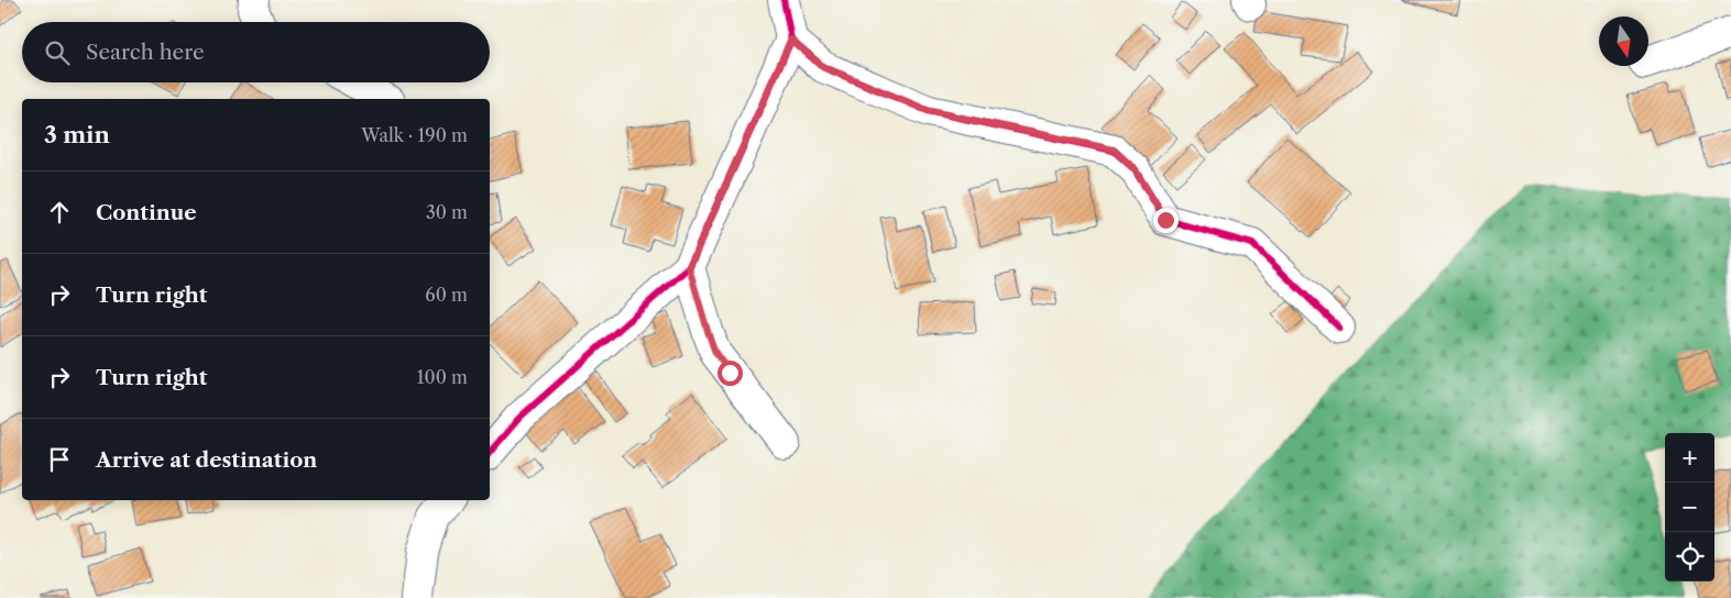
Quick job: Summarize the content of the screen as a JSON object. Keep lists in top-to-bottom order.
{
  "north": "bottom",
  "page": {
    "search": "Search here",
    "heading": ["3 min", "Walk · 190 m"],
    "list": [
      ["Continue", "30 m"],
      ["Turn right", "60 m"],
      ["Turn right", "100 m"],
      "Arrive at destination"
    ],
    "map_buttons": ["+", "−"]
  }
}
